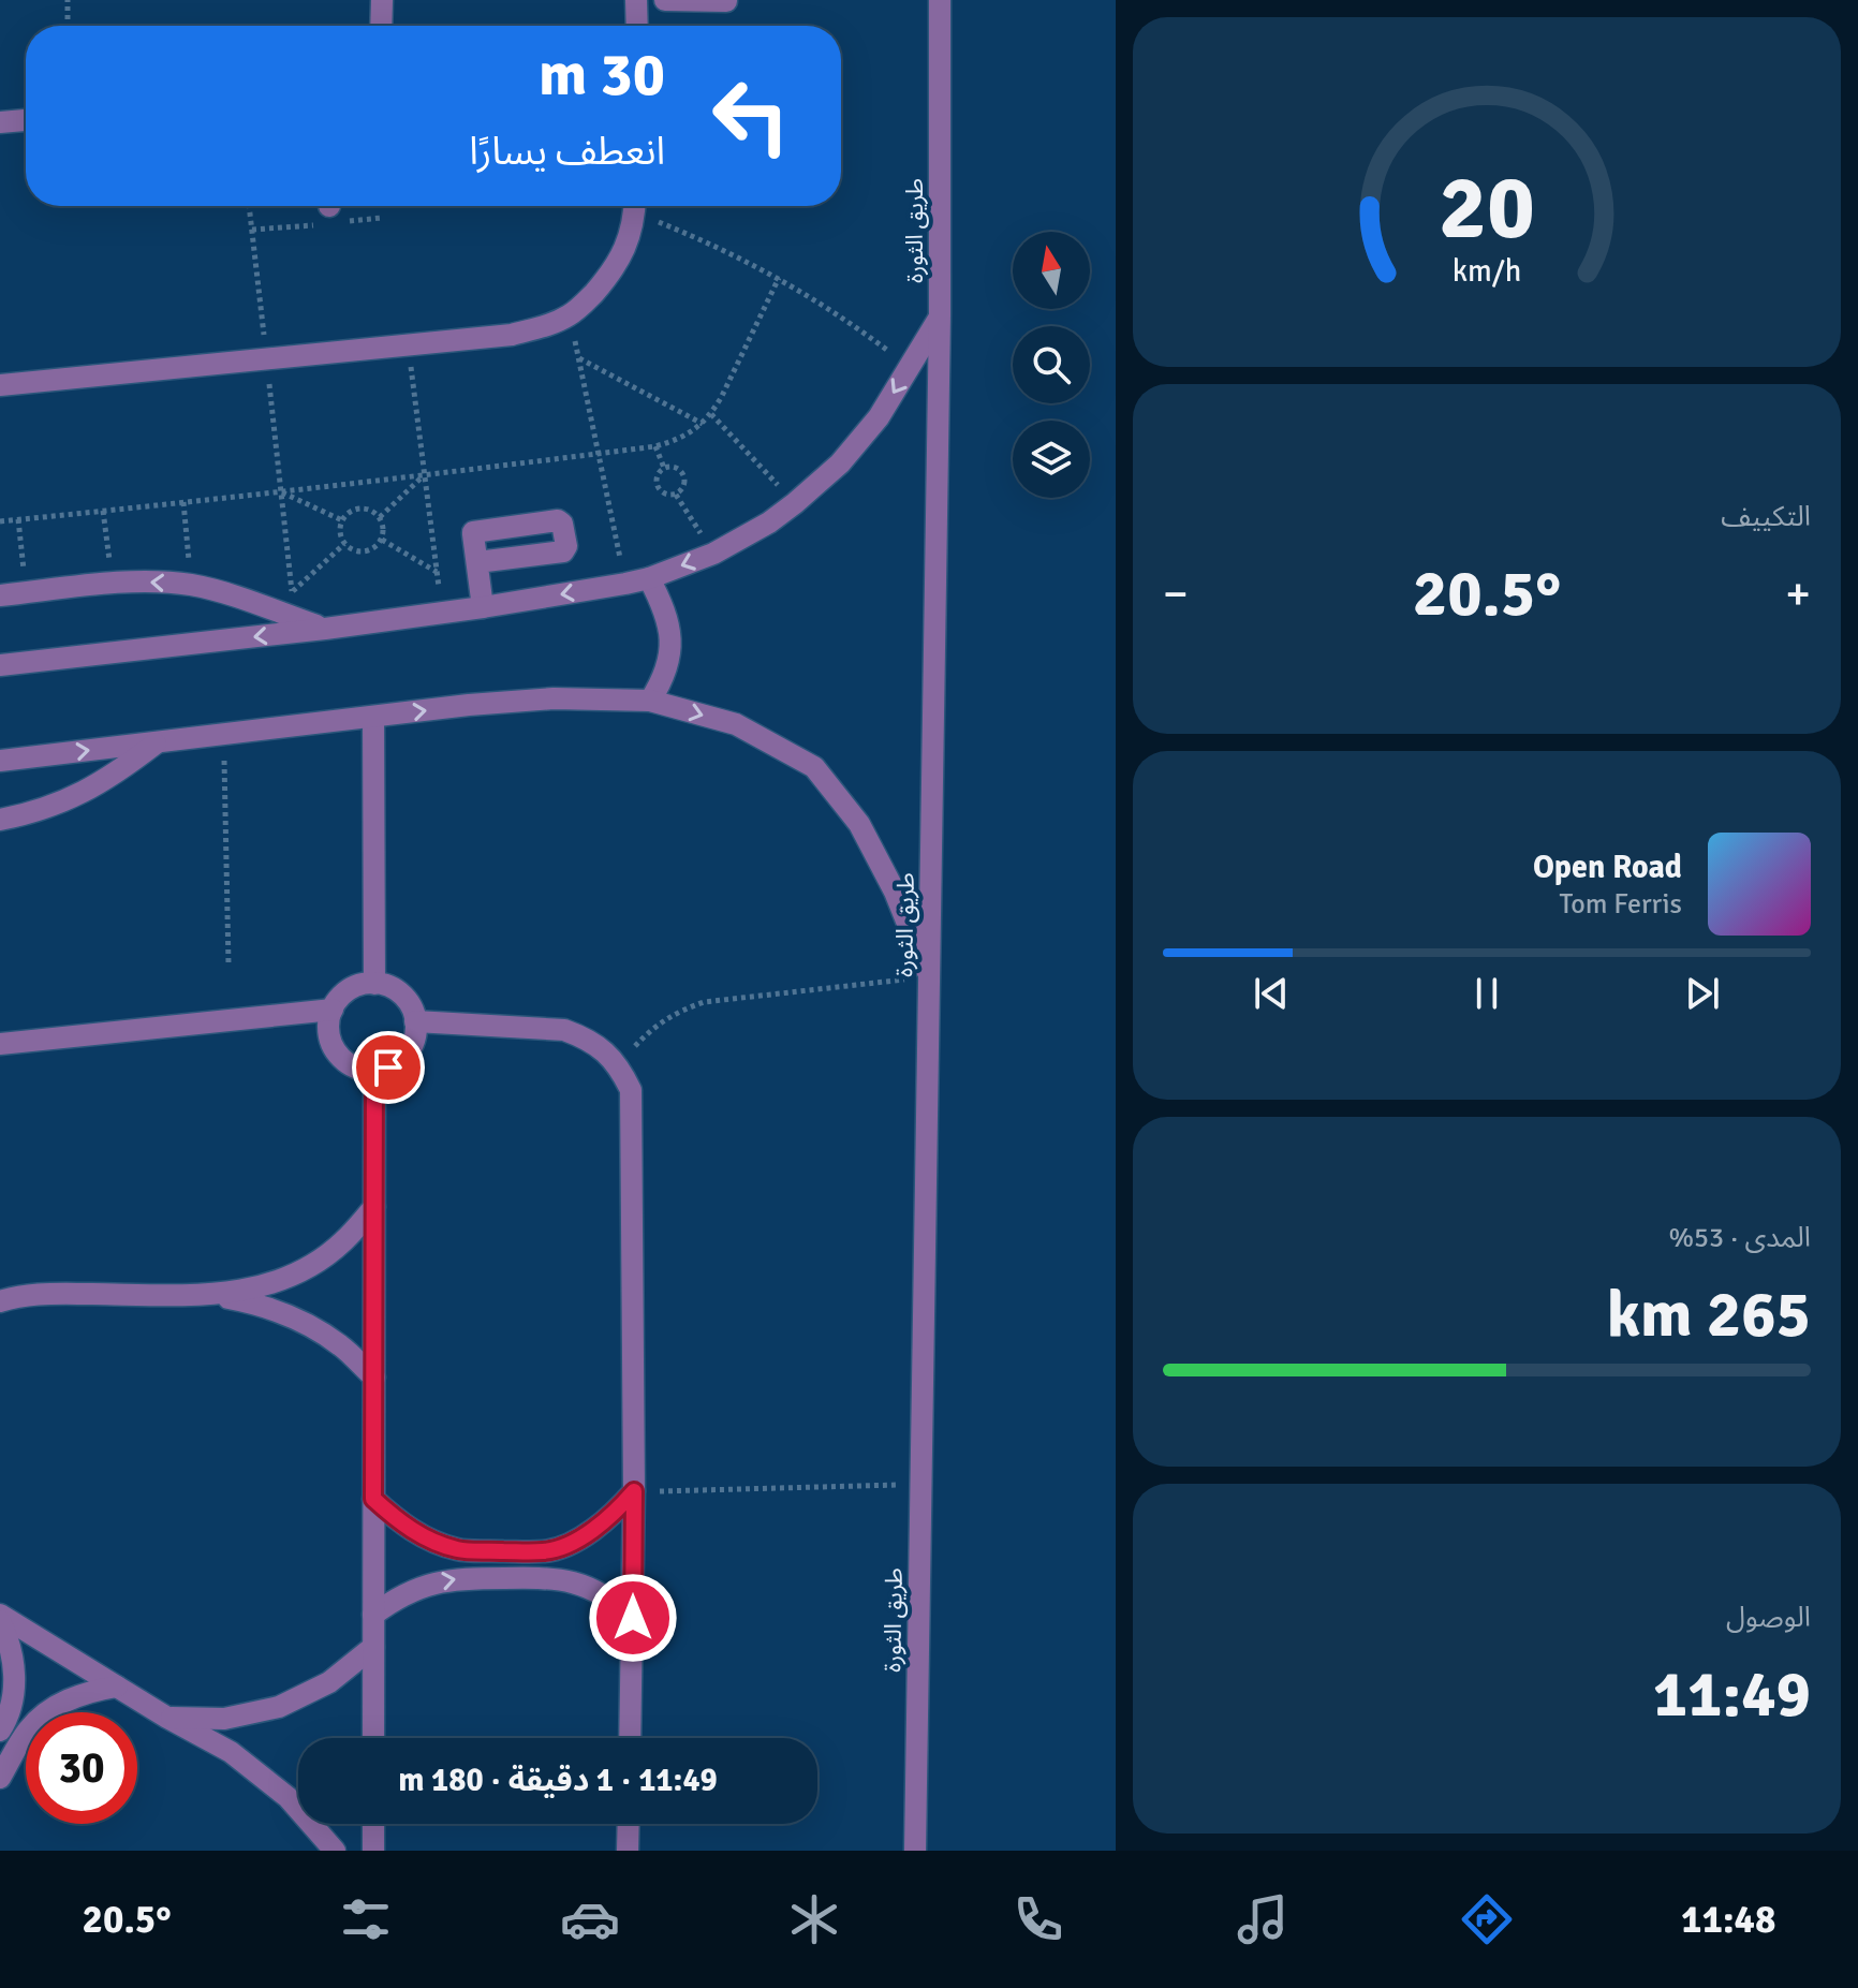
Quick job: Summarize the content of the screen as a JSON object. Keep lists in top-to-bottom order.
{
  "streets": {
    "street": ["طريق الثورة"]
  },
  "north": "top",
  "page": {
    "turn": ["30 m", "انعطف يسارًا"],
    "tile": [
      "التكييف",
      ["المدى · 53%", "265 km"],
      ["الوصول", "11:49"]
    ],
    "heat": ["−", "20.5°", "+"],
    "song": ["Open Road", "Tom Ferris"],
    "limit": "30",
    "trip": "11:49 · 1 دقيقة · 180 m",
    "tabs": ["11:48", "20.5°"],
    "gauge": ["20", "km/h"]
  }
}
